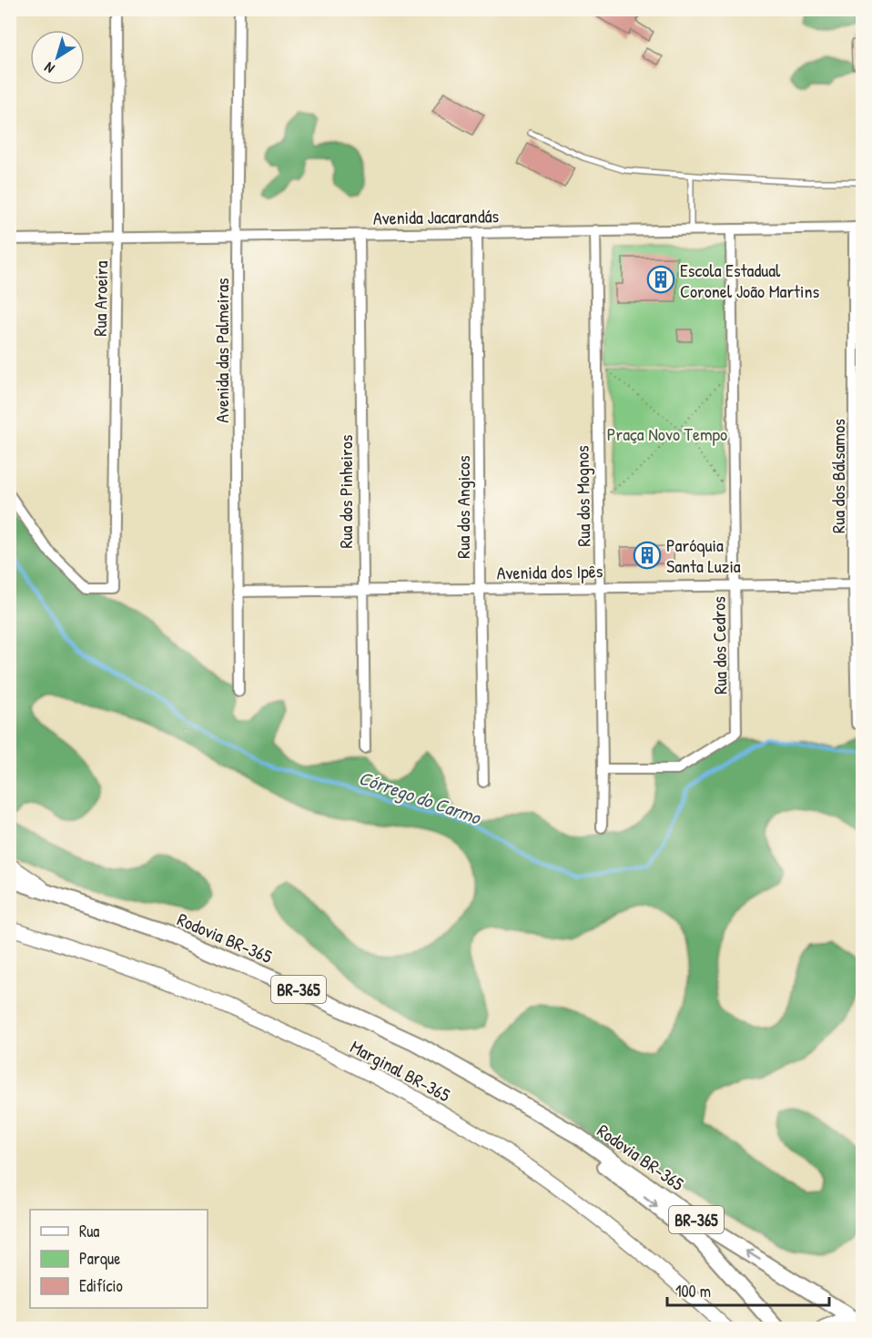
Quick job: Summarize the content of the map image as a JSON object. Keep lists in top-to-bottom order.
{
  "streets": {
    "main road": ["Rodovia BR-365", "BR-365"],
    "street": [
      "Avenida Jacarandás",
      "Rua Aroeira",
      "Avenida das Palmeiras",
      "Rua dos Bálsamos",
      "Rua dos Pinheiros",
      "Rua dos Mognos",
      "Rua dos Angicos",
      "Avenida dos Ipês",
      "Rua dos Cedros",
      "Marginal BR-365"
    ]
  },
  "crossings": [
    ["Avenida Jacarandás", "Rua Aroeira"],
    ["Avenida Jacarandás", "Avenida das Palmeiras"],
    ["Avenida Jacarandás", "Rua dos Bálsamos"],
    ["Avenida Jacarandás", "Rua dos Pinheiros"],
    ["Avenida Jacarandás", "Rua dos Mognos"],
    ["Avenida Jacarandás", "Rua dos Angicos"],
    ["Avenida Jacarandás", "Rua dos Cedros"],
    ["Avenida das Palmeiras", "Avenida dos Ipês"],
    ["Rua dos Bálsamos", "Avenida dos Ipês"],
    ["Rua dos Pinheiros", "Avenida dos Ipês"],
    ["Rua dos Mognos", "Avenida dos Ipês"],
    ["Rua dos Mognos", "Rua dos Cedros"],
    ["Rua dos Angicos", "Avenida dos Ipês"],
    ["Avenida dos Ipês", "Rua dos Cedros"]
  ],
  "water": ["Córrego do Carmo"],
  "parks": ["Praça Novo Tempo"],
  "places": {
    "building": ["Escola Estadual Coronel João Martins", "Paróquia Santa Luzia"]
  },
  "legend": ["Rua", "Parque", "Edifício"],
  "scale_bar": "100 m",
  "north": "bottom left"
}
